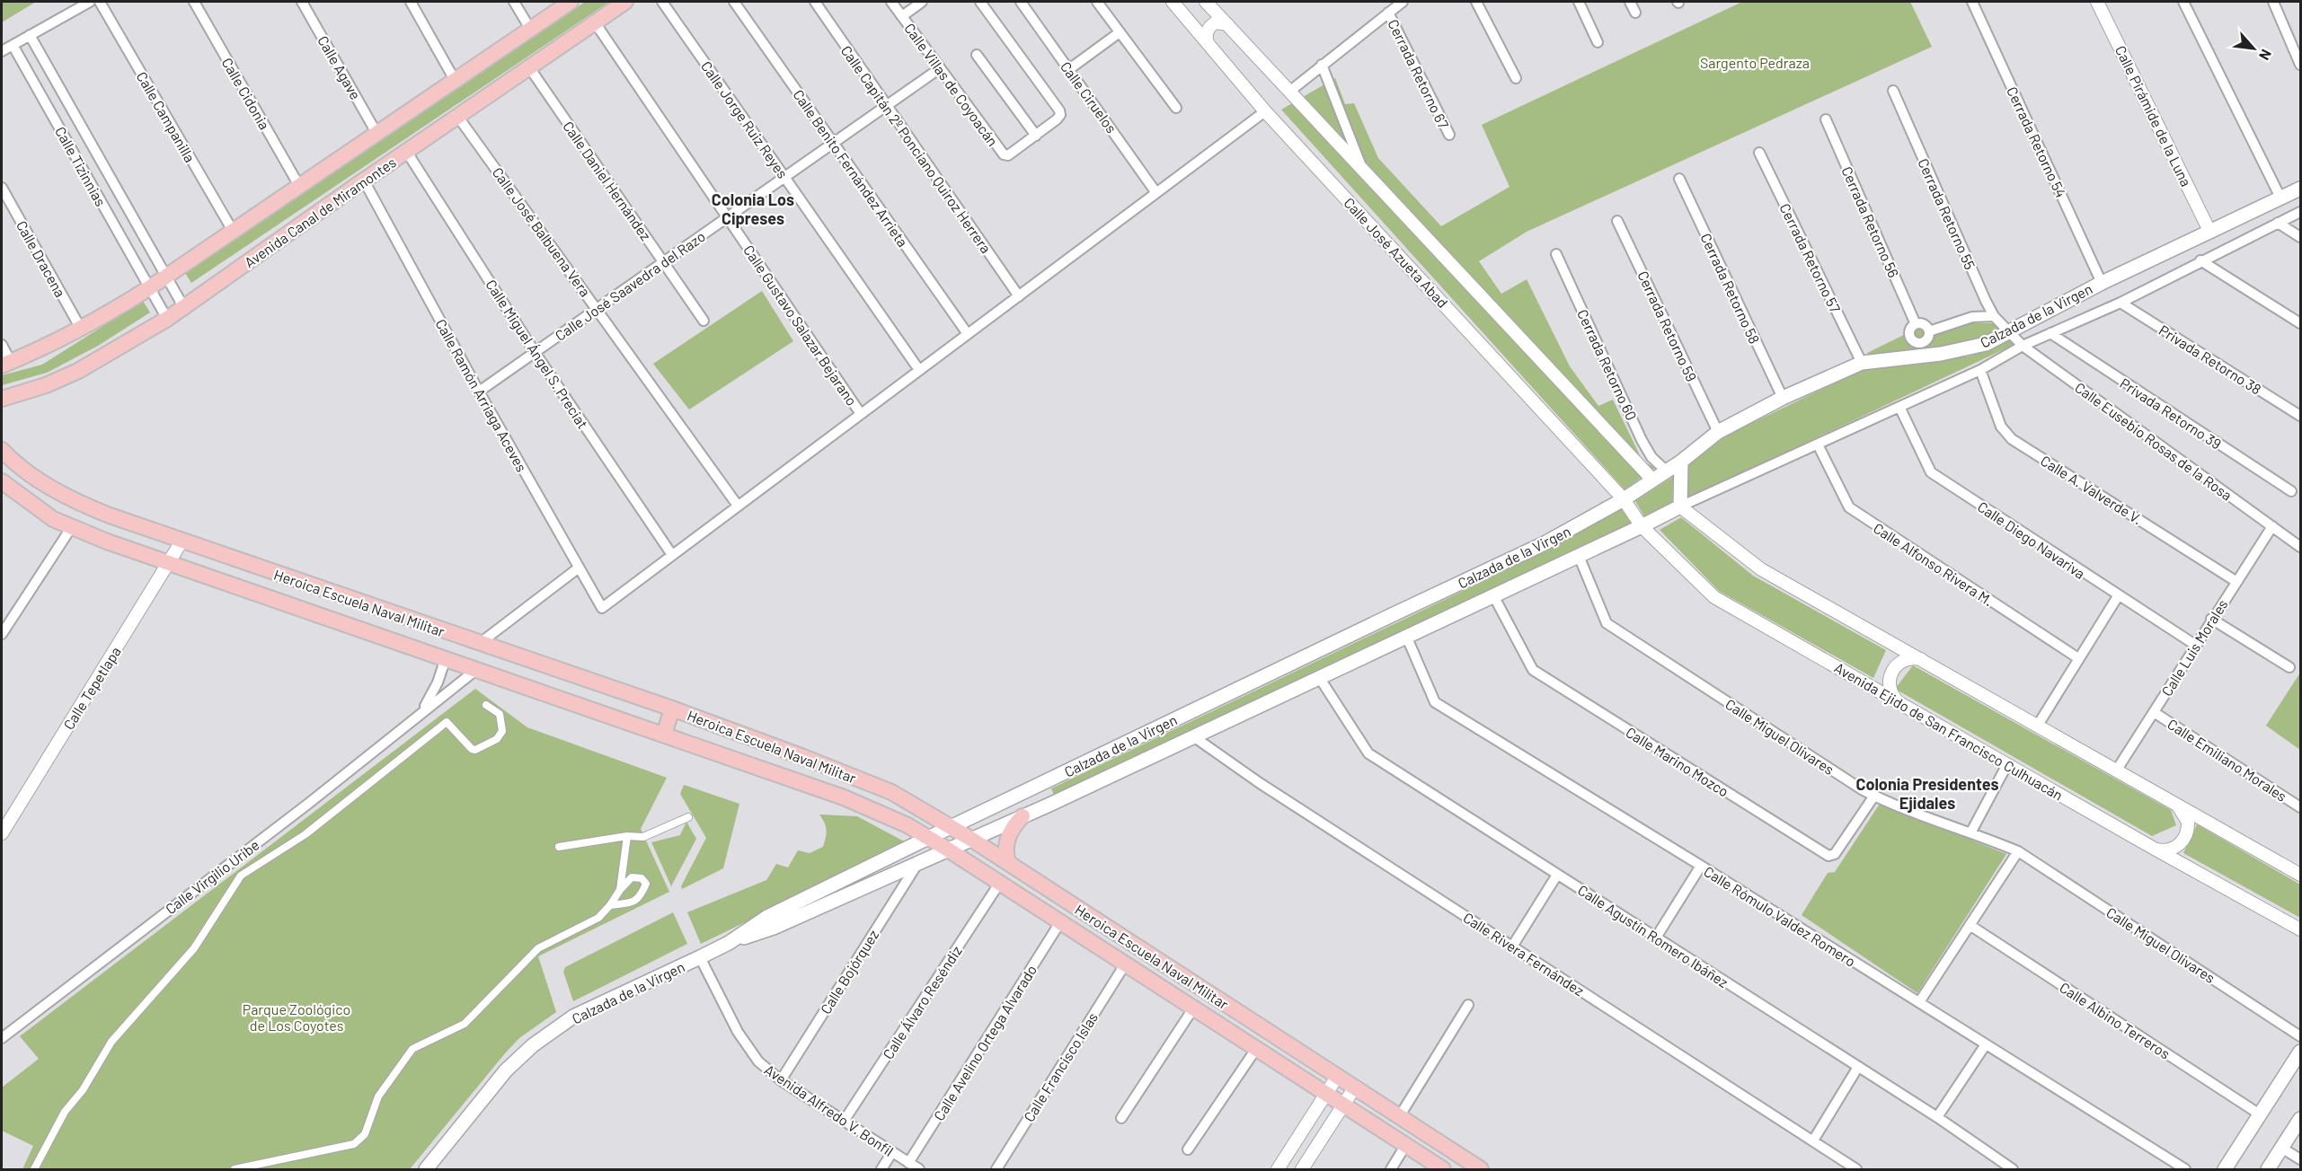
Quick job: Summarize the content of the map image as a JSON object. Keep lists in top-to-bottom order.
{
  "streets": {
    "main road": ["Avenida Canal de Miramontes", "Calzada de la Virgen", "Heroica Escuela Naval Militar"],
    "street": [
      "Calle Agave",
      "Cerrada Retorno 67",
      "Calle Villas de Coyoacán",
      "Calle Cidonia",
      "Calle Ciruelos",
      "Calle Pirámide de la Luna",
      "Calle Campanilla",
      "Calle Jorge Ruiz Reyes",
      "Cerrada Retorno 54",
      "Calle Capitán 2º Ponciano Quiroz Herrera",
      "Calle Tizinnias",
      "Calle Benito Fernández Arrieta",
      "Calle Daniel Hernández",
      "Cerrada Retorno 55",
      "Cerrada Retorno 56",
      "Calle José Balbuena Vera",
      "Calle José Azueta Abad",
      "Cerrada Retorno 57",
      "Calle Dracena",
      "Calle José Saavedra del Razo",
      "Cerrada Retorno 58",
      "Calle Gustavo Salazar Bejarano",
      "Cerrada Retorno 59",
      "Calle Miguel Ángel S. Preciat",
      "Privada Retorno 38",
      "Cerrada Retorno 60",
      "Calle Ramón Arriaga Aceves",
      "Privada Retorno 39",
      "Calle Eusebio Rosas de la Rosa",
      "Calle A. Valverde V.",
      "Calle Diego Navariva",
      "Calle Alfonso Rivera M.",
      "Calle Luis Morales",
      "Calle Tepetlapa",
      "Avenida Ejido de San Francisco Culhuacán",
      "Calle Miguel Olivares",
      "Calle Emiliano Morales",
      "Calle Marino Mozco",
      "Calle Virgilio Uribe",
      "Calle Rómulo Valdez Romero",
      "Calle Agustín Romero Ibáñez",
      "Calle Rivera Fernández",
      "Calle Bojórquez",
      "Calle Álvaro Reséndiz",
      "Calle Albino Terreros",
      "Calle Avelino Ortega Alvarado",
      "Calle Francisco Islas",
      "Avenida Alfredo V. Bonfil"
    ]
  },
  "crossings": [
    ["Calle Villas de Coyoacán", "Calle José Saavedra del Razo"],
    ["Calle Pirámide de la Luna", "Calzada de la Virgen"],
    ["Calle Jorge Ruiz Reyes", "Calle José Saavedra del Razo"],
    ["Cerrada Retorno 54", "Calzada de la Virgen"],
    ["Calle Capitán 2º Ponciano Quiroz Herrera", "Calle José Saavedra del Razo"],
    ["Calle Tizinnias", "Avenida Canal de Miramontes"],
    ["Calle Benito Fernández Arrieta", "Calle José Saavedra del Razo"],
    ["Calle Daniel Hernández", "Avenida Canal de Miramontes"],
    ["Calle Daniel Hernández", "Calle José Saavedra del Razo"],
    ["Avenida Canal de Miramontes", "Calle José Balbuena Vera"],
    ["Avenida Canal de Miramontes", "Calle Gustavo Salazar Bejarano"],
    ["Avenida Canal de Miramontes", "Calle Miguel Ángel S. Preciat"],
    ["Avenida Canal de Miramontes", "Calle Ramón Arriaga Aceves"],
    ["Cerrada Retorno 55", "Calzada de la Virgen"],
    ["Cerrada Retorno 55", "Calle Eusebio Rosas de la Rosa"],
    ["Calle José Balbuena Vera", "Calle José Saavedra del Razo"],
    ["Calle José Azueta Abad", "Calzada de la Virgen"],
    ["Calle José Azueta Abad", "Avenida Ejido de San Francisco Culhuacán"],
    ["Cerrada Retorno 57", "Calzada de la Virgen"],
    ["Calle José Saavedra del Razo", "Calle Gustavo Salazar Bejarano"],
    ["Calle José Saavedra del Razo", "Calle Miguel Ángel S. Preciat"],
    ["Calle José Saavedra del Razo", "Calle Ramón Arriaga Aceves"],
    ["Cerrada Retorno 58", "Calzada de la Virgen"],
    ["Calzada de la Virgen", "Cerrada Retorno 59"],
    ["Calzada de la Virgen", "Privada Retorno 38"],
    ["Calzada de la Virgen", "Cerrada Retorno 60"],
    ["Calzada de la Virgen", "Privada Retorno 39"],
    ["Calzada de la Virgen", "Calle Eusebio Rosas de la Rosa"],
    ["Calzada de la Virgen", "Calle A. Valverde V."],
    ["Calzada de la Virgen", "Calle Diego Navariva"],
    ["Calzada de la Virgen", "Calle Alfonso Rivera M."],
    ["Calzada de la Virgen", "Heroica Escuela Naval Militar"],
    ["Calzada de la Virgen", "Avenida Ejido de San Francisco Culhuacán"],
    ["Calzada de la Virgen", "Calle Miguel Olivares"],
    ["Calzada de la Virgen", "Calle Marino Mozco"],
    ["Calzada de la Virgen", "Calle Rómulo Valdez Romero"],
    ["Calzada de la Virgen", "Calle Agustín Romero Ibáñez"],
    ["Calzada de la Virgen", "Calle Rivera Fernández"],
    ["Calzada de la Virgen", "Calle Bojórquez"],
    ["Calzada de la Virgen", "Avenida Alfredo V. Bonfil"],
    ["Calle Miguel Ángel S. Preciat", "Calle Ramón Arriaga Aceves"],
    ["Calle Eusebio Rosas de la Rosa", "Calle Luis Morales"],
    ["Calle A. Valverde V.", "Calle Luis Morales"],
    ["Calle Diego Navariva", "Calle Luis Morales"],
    ["Heroica Escuela Naval Militar", "Calle Tepetlapa"],
    ["Heroica Escuela Naval Militar", "Calle Virgilio Uribe"],
    ["Heroica Escuela Naval Militar", "Calle Álvaro Reséndiz"],
    ["Heroica Escuela Naval Militar", "Calle Avelino Ortega Alvarado"],
    ["Heroica Escuela Naval Militar", "Calle Francisco Islas"],
    ["Calle Luis Morales", "Calle Emiliano Morales"],
    ["Calle Miguel Olivares", "Calle Marino Mozco"],
    ["Calle Bojórquez", "Avenida Alfredo V. Bonfil"],
    ["Calle Álvaro Reséndiz", "Avenida Alfredo V. Bonfil"],
    ["Calle Avelino Ortega Alvarado", "Avenida Alfredo V. Bonfil"]
  ],
  "districts": ["Colonia Los Cipreses", "Colonia Presidentes Ejidales"],
  "parks": ["Sargento Pedraza", "Parque Zoológico de Los Coyotes"],
  "north": "bottom right"
}
